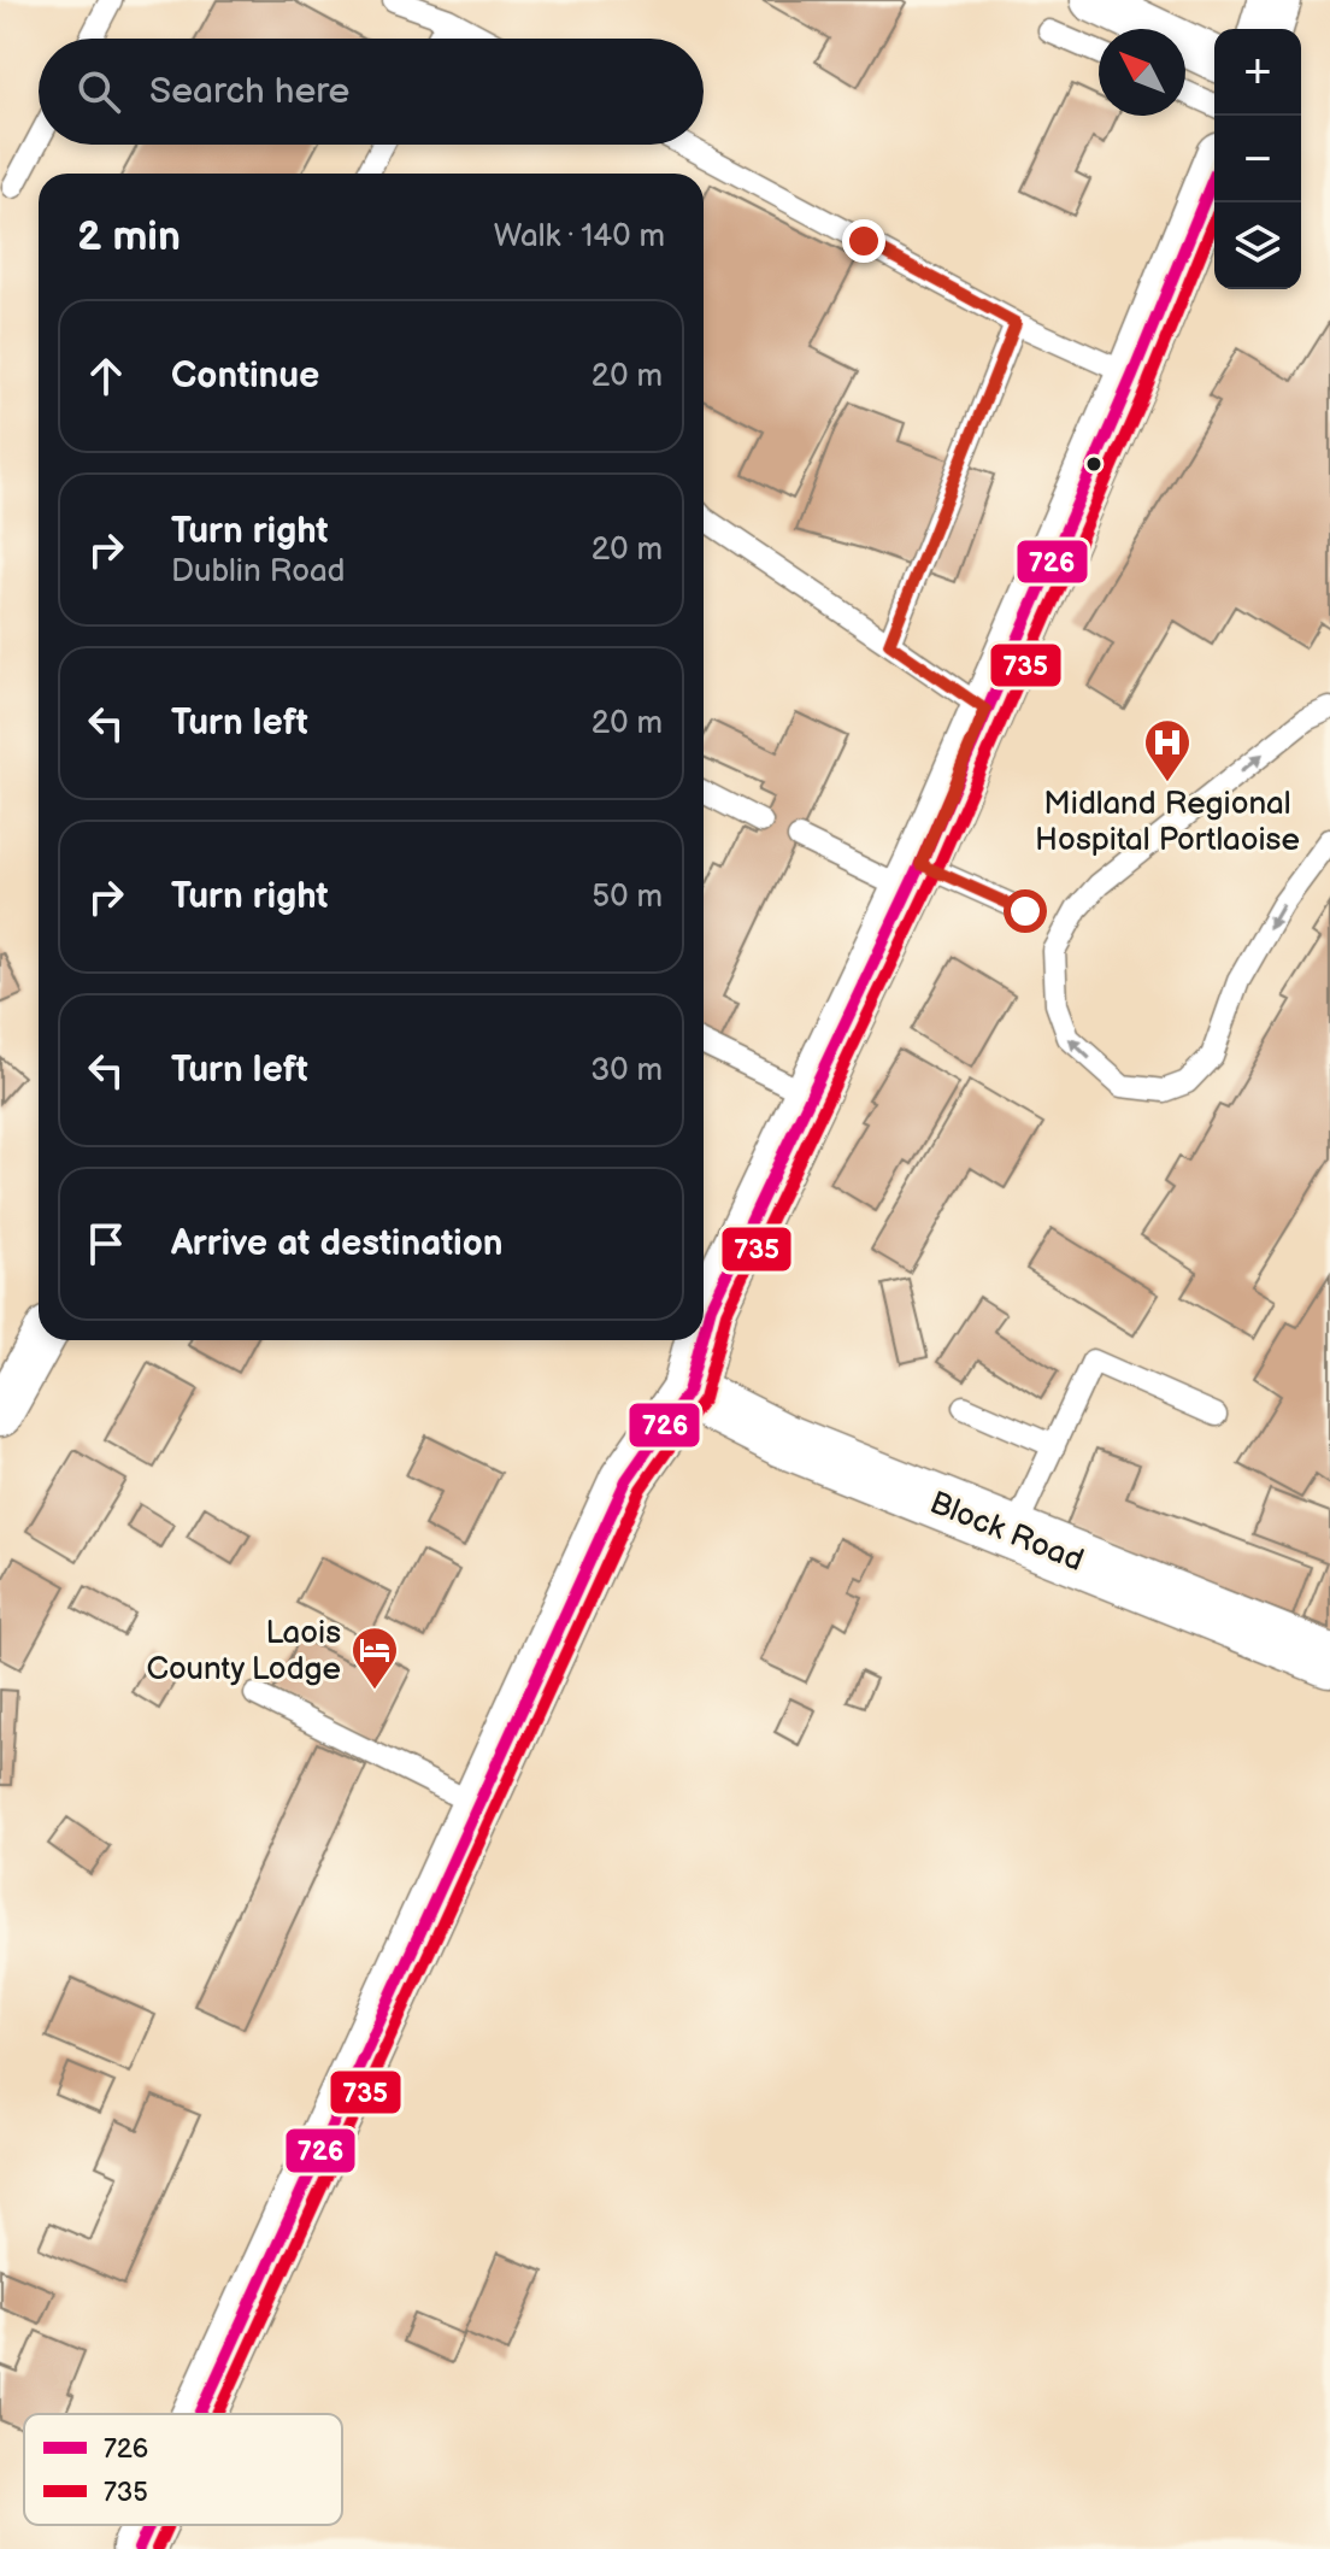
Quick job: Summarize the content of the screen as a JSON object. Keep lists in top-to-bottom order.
{
  "streets": {
    "main road": ["Block Road"]
  },
  "places": {
    "hospital": ["Midland Regional Hospital Portlaoise"],
    "hotel": ["Laois County Lodge"]
  },
  "lines": ["transit line 726", "transit line 735"],
  "legend": ["726", "735"],
  "north": "top left",
  "page": {
    "map_buttons": ["+", "−"],
    "search": "Search here",
    "heading": ["2 min", "Walk · 140 m"],
    "list": [
      ["Continue", "20 m"],
      ["Turn right", "Dublin Road", "20 m"],
      ["Turn left", "20 m"],
      ["Turn right", "50 m"],
      ["Turn left", "30 m"],
      "Arrive at destination"
    ]
  }
}
